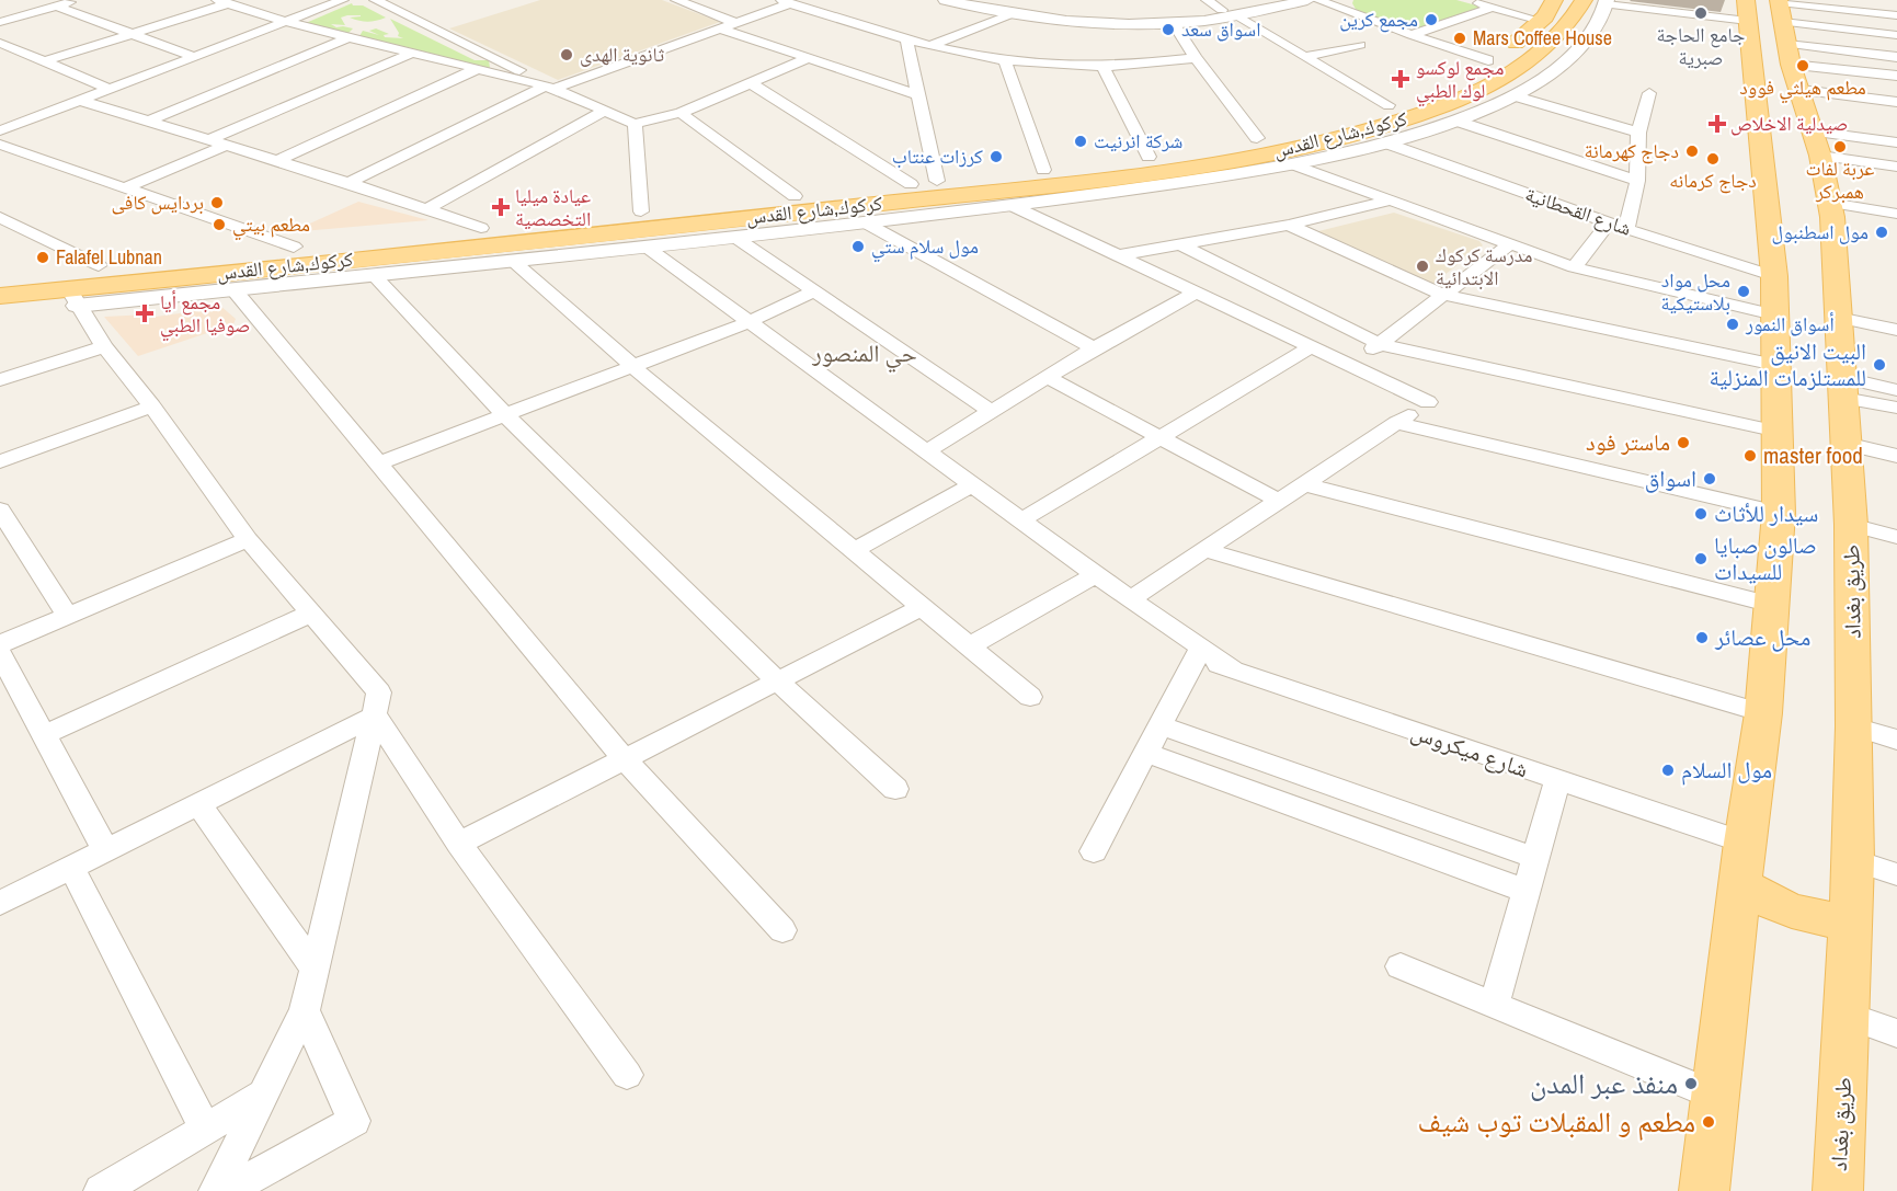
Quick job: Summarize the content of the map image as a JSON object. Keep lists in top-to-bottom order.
{
  "streets": {
    "main road": ["كركوك,شارع القدس", "طريق بغداد"],
    "street": ["شارع القحطانية", "شارع ميكروس"]
  },
  "districts": ["حي المنصور"],
  "places": {
    "other": [
      "جامع الحاجة صبرية",
      "مجمع كرين",
      "اسواق سعد",
      "Mars Coffee House",
      "ثانوية الهدى",
      "مطعم هيلثي فوود",
      "شركة انرنيت",
      "عربة لفات همبركر",
      "دجاج كهرمانة",
      "كرزات عنتاب",
      "دجاج كرمانه",
      "بردايس کافى",
      "مطعم بيتي",
      "مول اسطنبول",
      "مول سلام ستي",
      "Falafel Lubnan",
      "مدرسة كركوك الابتدائية",
      "محل مواد بلاستيكية",
      "أسواق النمور",
      "البيت الانيق للمستلزمات المنزلية",
      "ماستر فود",
      "master food",
      "اسواق",
      "سيدار للأثاث",
      "صالون صبايا للسيدات",
      "محل عصائر",
      "مول السلام",
      "منفذ عبر المدن",
      "مطعم و المقبلات توب شيف"
    ],
    "health": [
      "مجمع لوكسو لوك الطبي",
      "صيدلية الاخلاص",
      "عيادة ميليا التخصصية",
      "مجمع أيا صوفيا الطبي"
    ]
  }
}
